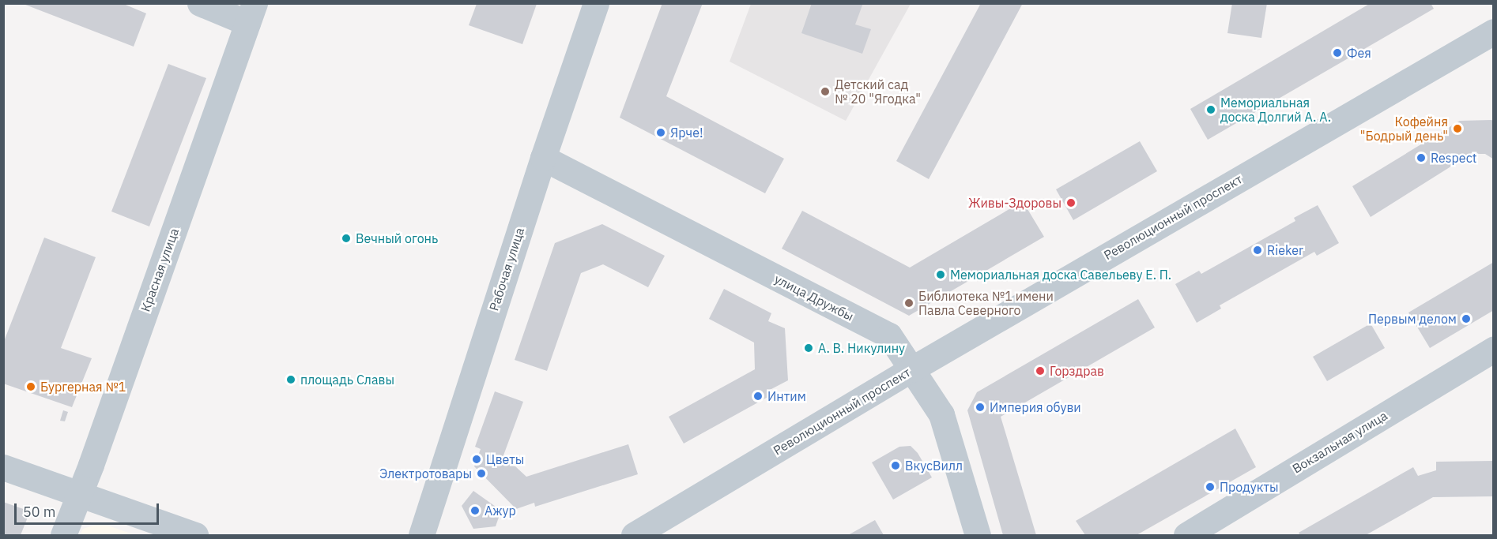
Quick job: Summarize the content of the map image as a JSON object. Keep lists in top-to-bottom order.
{
  "streets": {
    "street": [
      "Революционный проспект",
      "Рабочая улица",
      "Красная улица",
      "улица Дружбы",
      "Вокзальная улица"
    ]
  },
  "crossings": [
    ["Революционный проспект", "улица Дружбы"],
    ["Рабочая улица", "улица Дружбы"]
  ],
  "places": [
    "Фея",
    "Детский сад № 20 \"Ягодка\"",
    "Мемориальная доска Долгий А. А.",
    "Кофейня \"Бодрый день\"",
    "Ярче!",
    "Respect",
    "Живы-Здоровы",
    "Вечный огонь",
    "Rieker",
    "Мемориальная доска Савельеву Е. П.",
    "Библиотека №1 имени Павла Северного",
    "Первым делом",
    "А. В. Никулину",
    "Горздрав",
    "площадь Славы",
    "Бургерная №1",
    "Интим",
    "Империя обуви",
    "Цветы",
    "ВкусВилл",
    "Электротовары",
    "Продукты",
    "Ажур"
  ],
  "scale_bar": "50 m"
}
